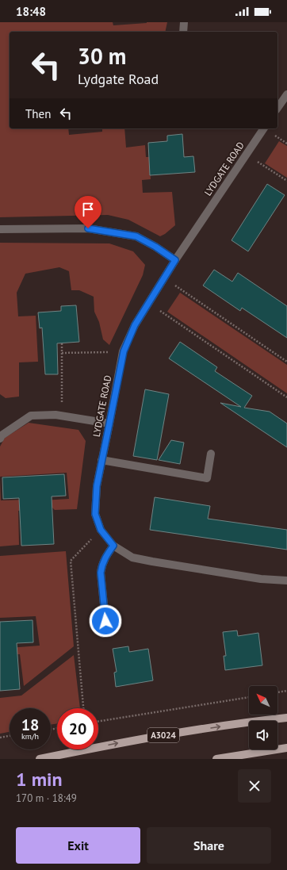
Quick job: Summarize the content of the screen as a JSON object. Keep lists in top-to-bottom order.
{
  "streets": {
    "main road": ["A3024"],
    "street": ["LYDGATE ROAD"]
  },
  "north": "top left",
  "page": {
    "status": "18:48",
    "turn": ["30 m", "Lydgate Road"],
    "then": "Then",
    "speed": "18 km/h",
    "limit": "20",
    "heading": ["1 min", "170 m · 18:49"],
    "buttons": ["Exit", "Share"]
  }
}
